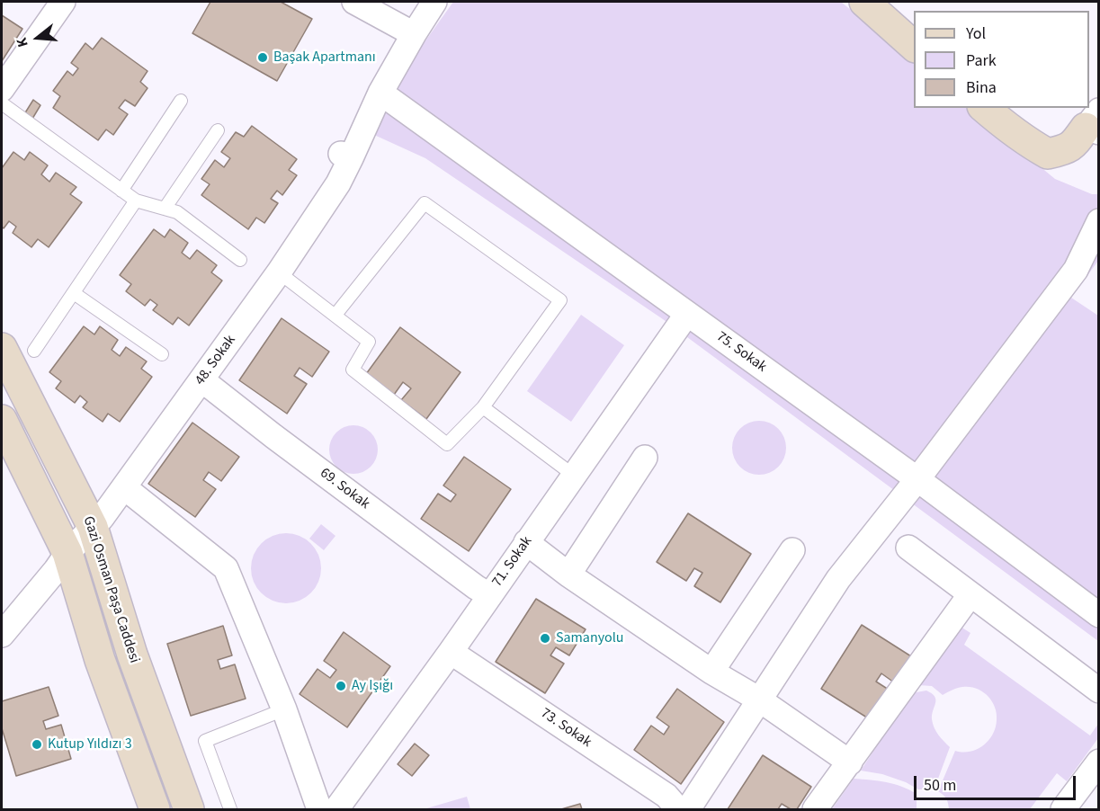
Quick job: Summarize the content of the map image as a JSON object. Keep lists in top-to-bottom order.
{
  "streets": {
    "street": [
      "75. Sokak",
      "48. Sokak",
      "69. Sokak",
      "71. Sokak",
      "Gazi Osman Paşa Caddesi",
      "73. Sokak"
    ]
  },
  "crossings": [
    ["75. Sokak", "48. Sokak"],
    ["75. Sokak", "71. Sokak"],
    ["48. Sokak", "69. Sokak"],
    ["48. Sokak", "Gazi Osman Paşa Caddesi"],
    ["69. Sokak", "71. Sokak"],
    ["71. Sokak", "73. Sokak"]
  ],
  "places": [
    "Başak Apartmanı",
    "Samanyolu",
    "Ay Işığı",
    "Kutup Yıldızı 3"
  ],
  "legend": ["Yol", "Park", "Bina"],
  "scale_bar": "50 m",
  "north": "left"
}
